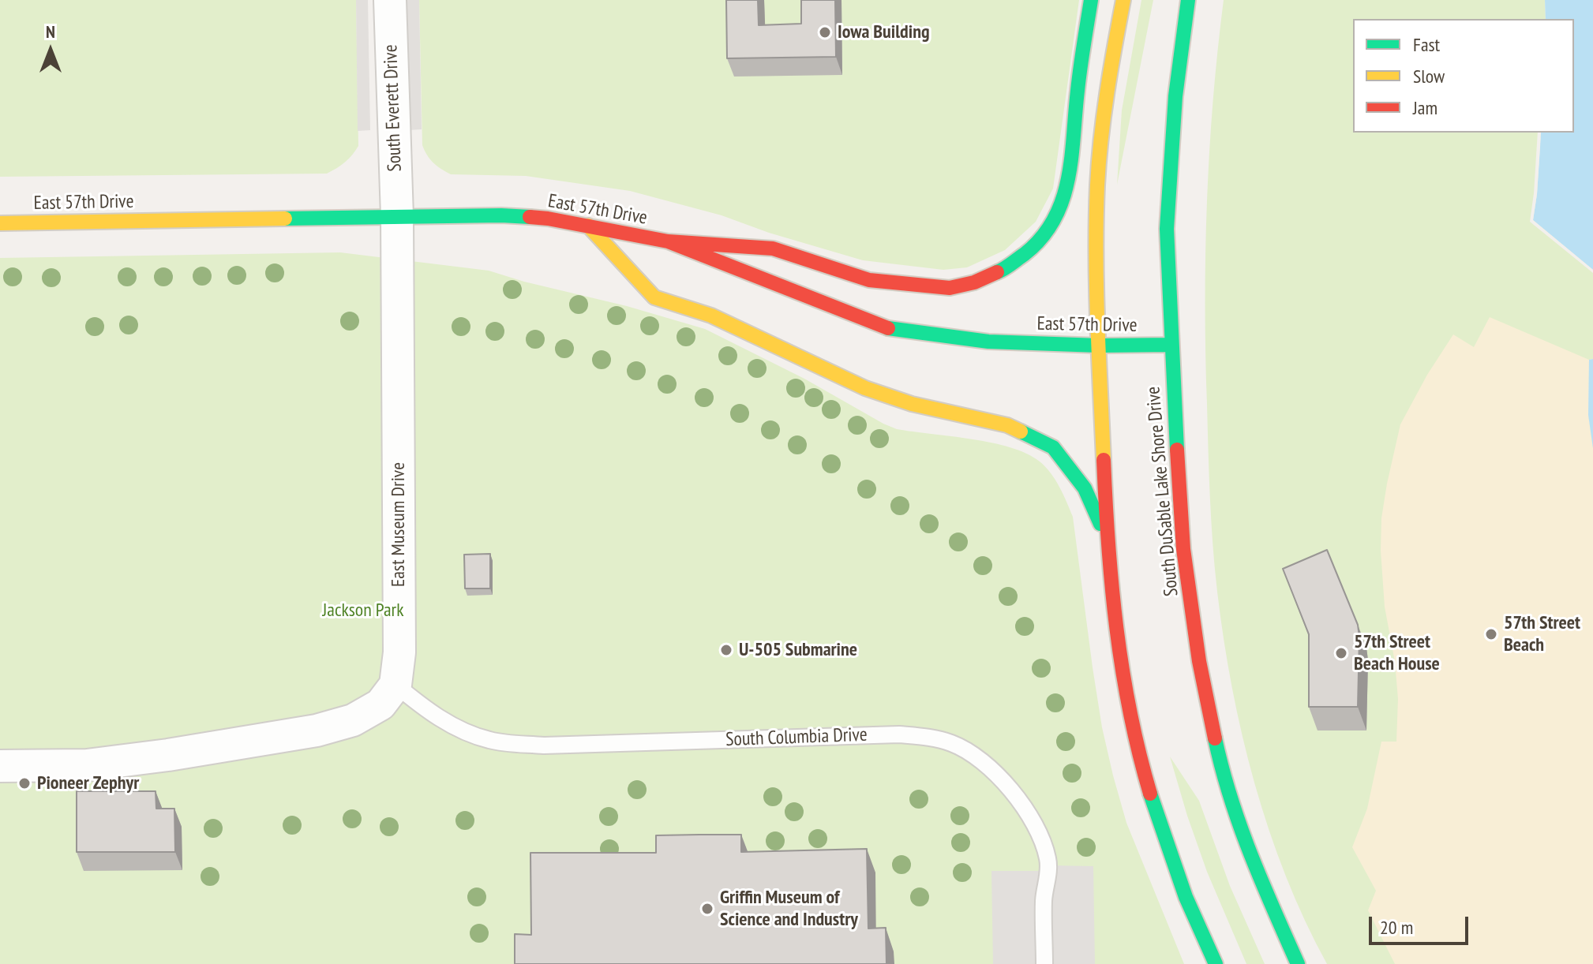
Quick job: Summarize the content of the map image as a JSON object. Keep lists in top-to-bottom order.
{
  "streets": {
    "main road": ["East 57th Drive", "South DuSable Lake Shore Drive"],
    "street": ["South Everett Drive", "East Museum Drive"],
    "lane": ["South Columbia Drive"]
  },
  "crossings": [
    ["South Everett Drive", "East 57th Drive"],
    ["South Everett Drive", "East Museum Drive"],
    ["East 57th Drive", "South DuSable Lake Shore Drive"],
    ["East 57th Drive", "East Museum Drive"],
    ["East Museum Drive", "South Columbia Drive"]
  ],
  "parks": ["Jackson Park"],
  "places": [
    "Iowa Building",
    "57th Street Beach",
    "U-505 Submarine",
    "57th Street Beach House",
    "Pioneer Zephyr",
    "Griffin Museum of Science and Industry"
  ],
  "legend": ["Fast", "Slow", "Jam"],
  "scale_bar": "20 m",
  "north": "top"
}
